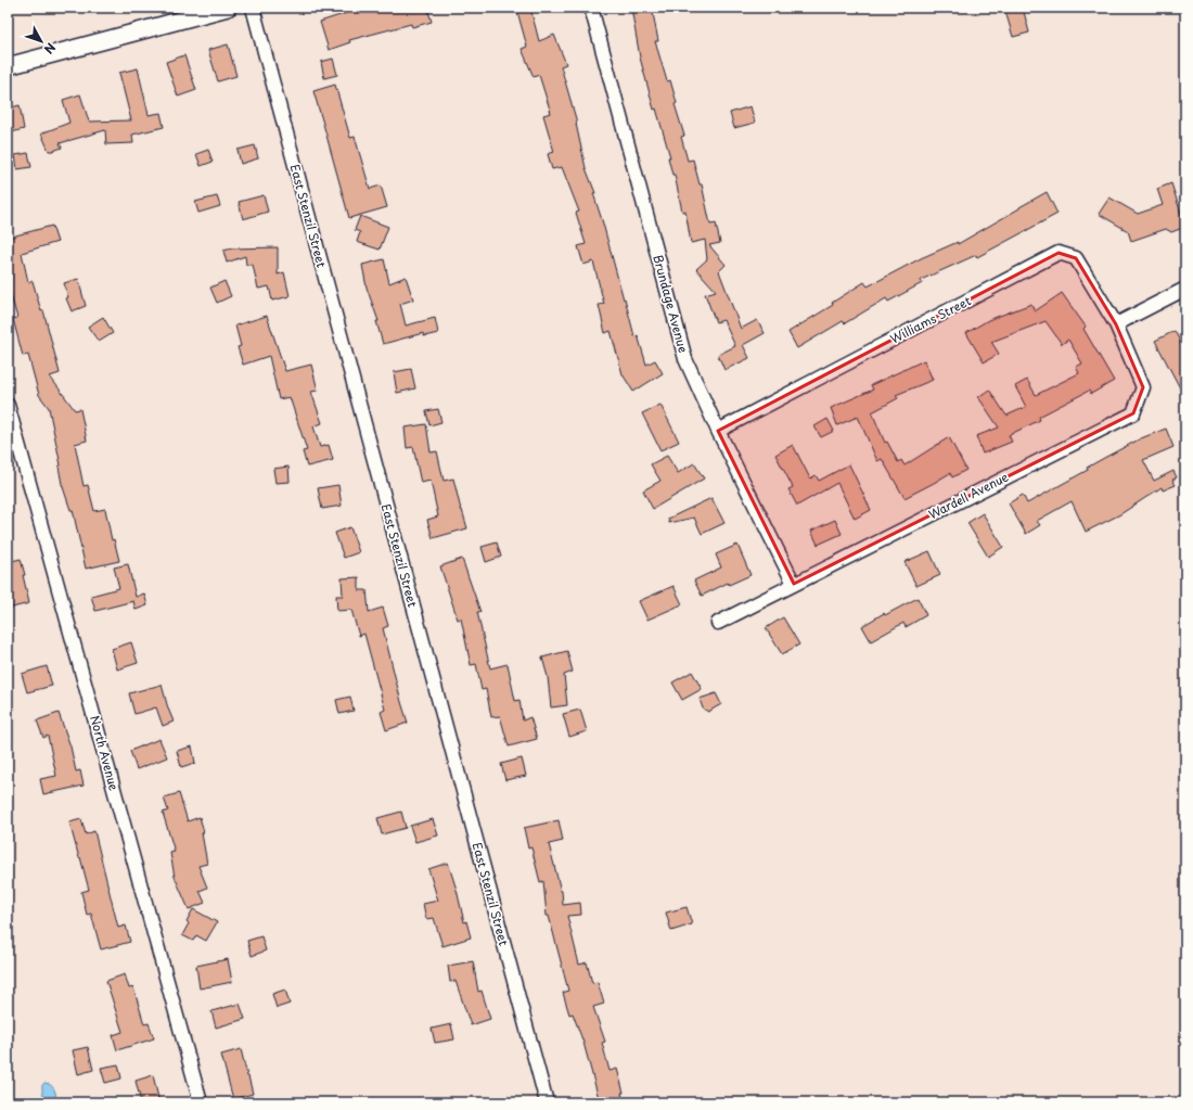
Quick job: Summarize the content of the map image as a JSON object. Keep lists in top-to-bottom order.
{
  "streets": {
    "street": [
      "East Stenzil Street",
      "Brundage Avenue",
      "Williams Street",
      "Wardell Avenue",
      "North Avenue"
    ]
  },
  "crossings": [
    ["Brundage Avenue", "Williams Street"],
    ["Brundage Avenue", "Wardell Avenue"],
    ["Williams Street", "Wardell Avenue"]
  ],
  "north": "bottom right"
}
